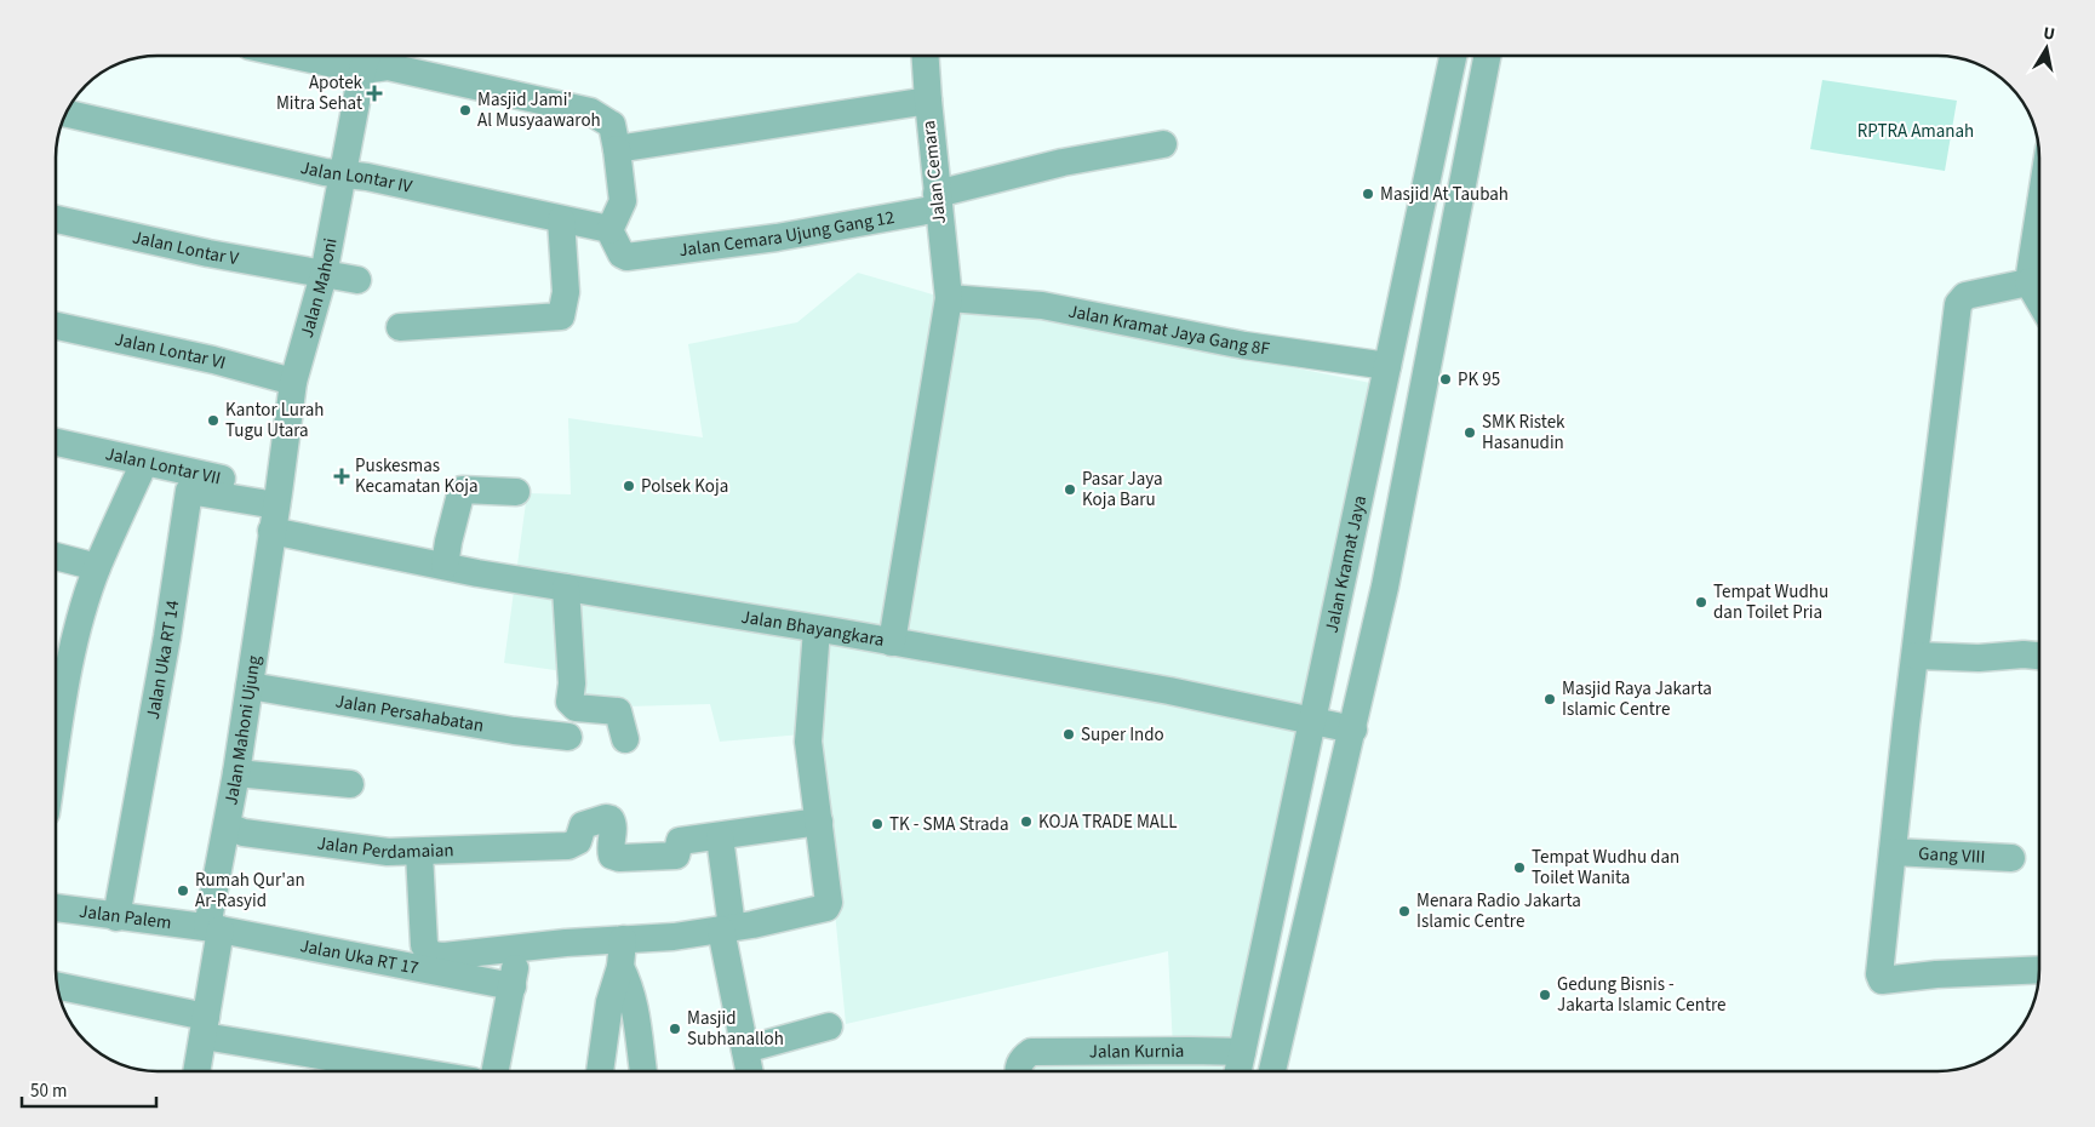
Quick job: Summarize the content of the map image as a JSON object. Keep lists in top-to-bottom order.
{
  "streets": {
    "street": [
      "Jalan Cemara",
      "Jalan Lontar IV",
      "Jalan Cemara Ujung Gang 12",
      "Jalan Lontar V",
      "Jalan Mahoni",
      "Jalan Kramat Jaya Gang 8F",
      "Jalan Lontar VI",
      "Jalan Lontar VII",
      "Jalan Kramat Jaya",
      "Jalan Bhayangkara",
      "Jalan Uka RT 14",
      "Jalan Persahabatan",
      "Jalan Mahoni Ujung",
      "Jalan Perdamaian",
      "Gang VIII",
      "Jalan Palem",
      "Jalan Uka RT 17",
      "Jalan Kurnia"
    ]
  },
  "crossings": [
    ["Jalan Cemara", "Jalan Cemara Ujung Gang 12"],
    ["Jalan Cemara", "Jalan Kramat Jaya Gang 8F"],
    ["Jalan Cemara", "Jalan Bhayangkara"],
    ["Jalan Lontar IV", "Jalan Cemara Ujung Gang 12"],
    ["Jalan Lontar IV", "Jalan Mahoni"],
    ["Jalan Lontar V", "Jalan Mahoni"],
    ["Jalan Mahoni", "Jalan Lontar VI"],
    ["Jalan Mahoni", "Jalan Lontar VII"],
    ["Jalan Mahoni", "Jalan Bhayangkara"],
    ["Jalan Mahoni", "Jalan Uka RT 14"],
    ["Jalan Mahoni", "Jalan Mahoni Ujung"],
    ["Jalan Kramat Jaya Gang 8F", "Jalan Kramat Jaya"],
    ["Jalan Lontar VII", "Jalan Bhayangkara"],
    ["Jalan Lontar VII", "Jalan Uka RT 14"],
    ["Jalan Lontar VII", "Jalan Mahoni Ujung"],
    ["Jalan Kramat Jaya", "Jalan Bhayangkara"],
    ["Jalan Kramat Jaya", "Jalan Kurnia"],
    ["Jalan Bhayangkara", "Jalan Uka RT 14"],
    ["Jalan Bhayangkara", "Jalan Mahoni Ujung"],
    ["Jalan Uka RT 14", "Jalan Mahoni Ujung"],
    ["Jalan Uka RT 14", "Jalan Palem"],
    ["Jalan Persahabatan", "Jalan Mahoni Ujung"],
    ["Jalan Mahoni Ujung", "Jalan Perdamaian"],
    ["Jalan Mahoni Ujung", "Jalan Palem"],
    ["Jalan Mahoni Ujung", "Jalan Uka RT 17"],
    ["Jalan Palem", "Jalan Uka RT 17"]
  ],
  "parks": ["RPTRA Amanah"],
  "places": {
    "health": ["Apotek Mitra Sehat", "Puskesmas Kecamatan Koja"],
    "other": [
      "Masjid Jami' Al Musyaawaroh",
      "Masjid At Taubah",
      "PK 95",
      "Kantor Lurah Tugu Utara",
      "SMK Ristek Hasanudin",
      "Polsek Koja",
      "Pasar Jaya Koja Baru",
      "Tempat Wudhu dan Toilet Pria",
      "Masjid Raya Jakarta Islamic Centre",
      "Super Indo",
      "KOJA TRADE MALL",
      "TK - SMA Strada",
      "Tempat Wudhu dan Toilet Wanita",
      "Rumah Qur'an Ar-Rasyid",
      "Menara Radio Jakarta Islamic Centre",
      "Gedung Bisnis - Jakarta Islamic Centre",
      "Masjid Subhanalloh"
    ]
  },
  "scale_bar": "50 m",
  "north": "top"
}
